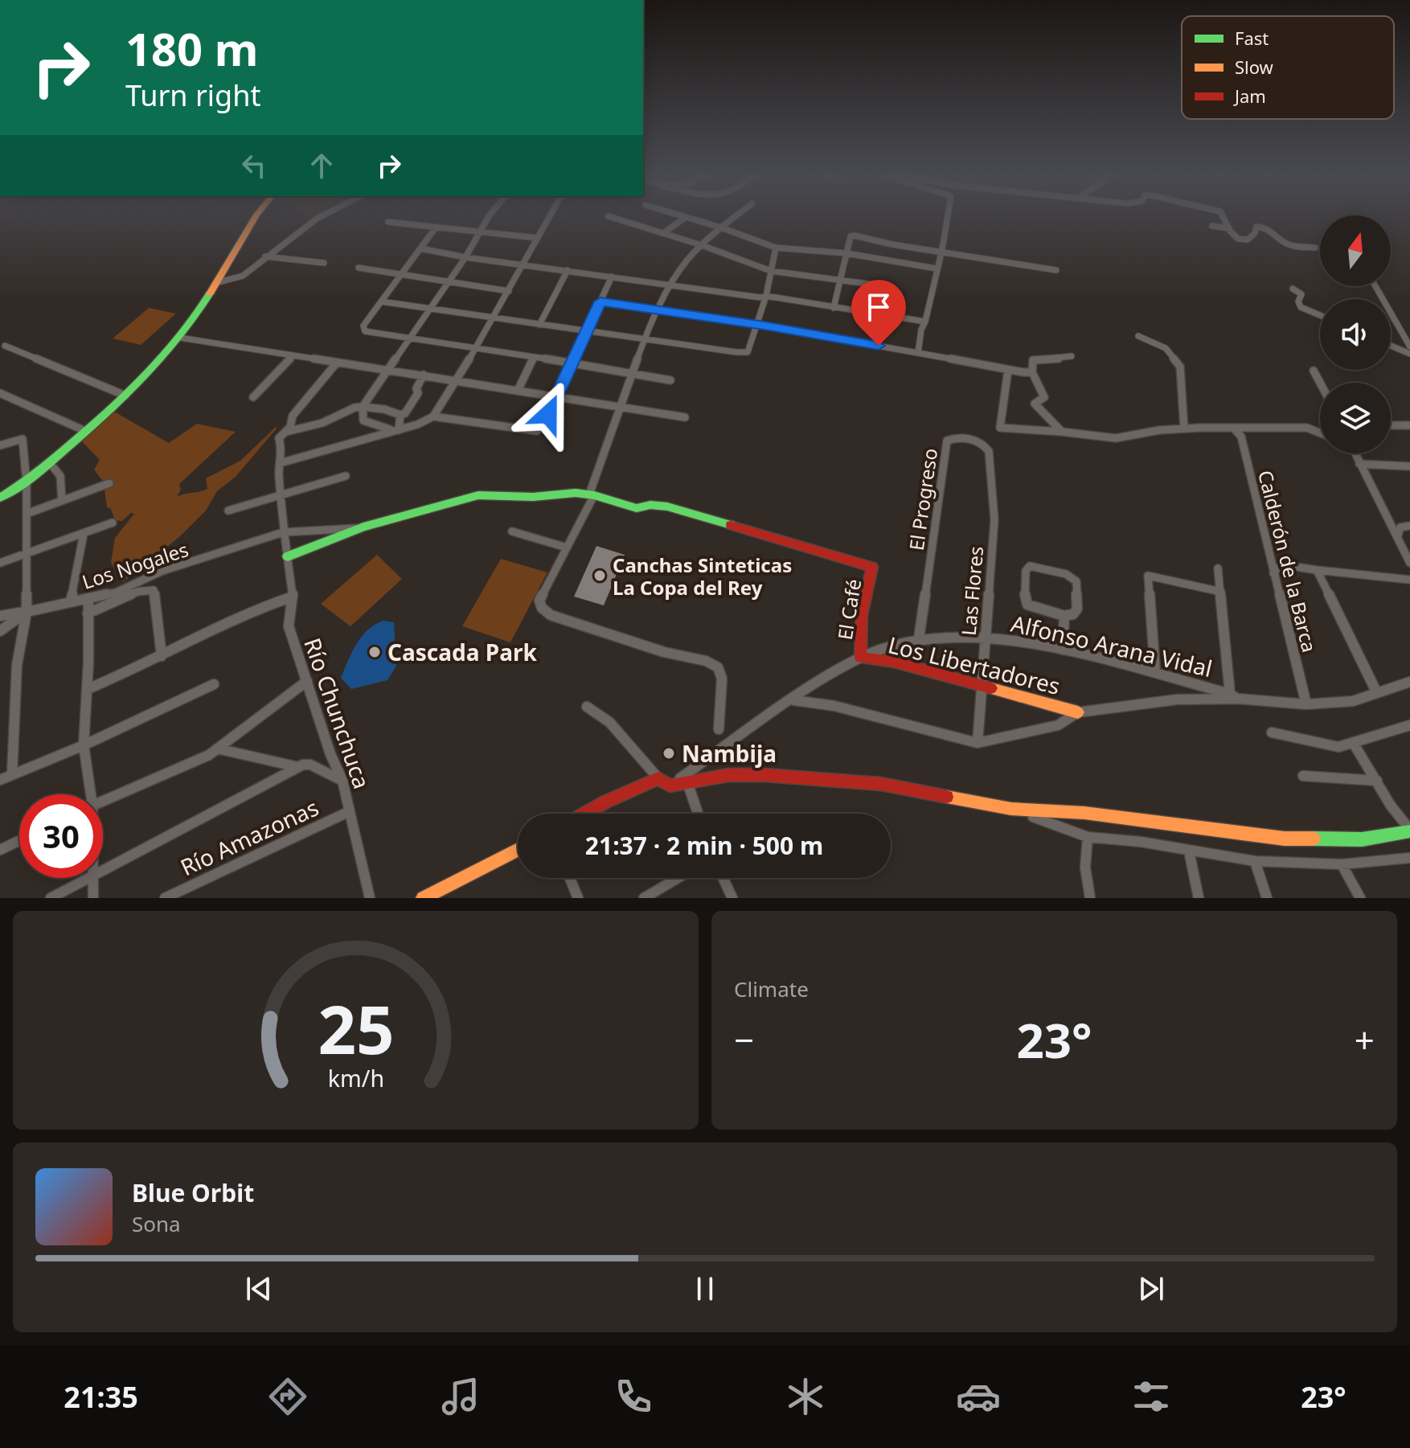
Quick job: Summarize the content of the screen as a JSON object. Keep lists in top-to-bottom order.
{
  "streets": {
    "main road": ["El Café", "Los Libertadores"],
    "street": [
      "El Progreso",
      "Calderón de la Barca",
      "Los Nogales",
      "Las Flores",
      "Alfonso Arana Vidal",
      "Río Chunchuca",
      "Río Amazonas"
    ]
  },
  "crossings": [
    ["El Progreso", "Las Flores"],
    ["El Progreso", "Alfonso Arana Vidal"],
    ["Los Nogales", "Río Chunchuca"],
    ["Las Flores", "Alfonso Arana Vidal"],
    ["Las Flores", "Los Libertadores"],
    ["El Café", "Alfonso Arana Vidal"],
    ["El Café", "Los Libertadores"],
    ["Alfonso Arana Vidal", "Los Libertadores"],
    ["Río Chunchuca", "Río Amazonas"]
  ],
  "places": ["Canchas Sinteticas La Copa del Rey", "Cascada Park", "Nambija"],
  "legend": ["Fast", "Slow", "Jam"],
  "north": "top",
  "page": {
    "turn": ["180 m", "Turn right"],
    "limit": "30",
    "trip": "21:37 · 2 min · 500 m",
    "tile": "Climate",
    "heat": ["−", "23°", "+"],
    "song": ["Blue Orbit", "Sona"],
    "tabs": ["21:35", "23°"],
    "gauge": ["25", "km/h"]
  }
}
